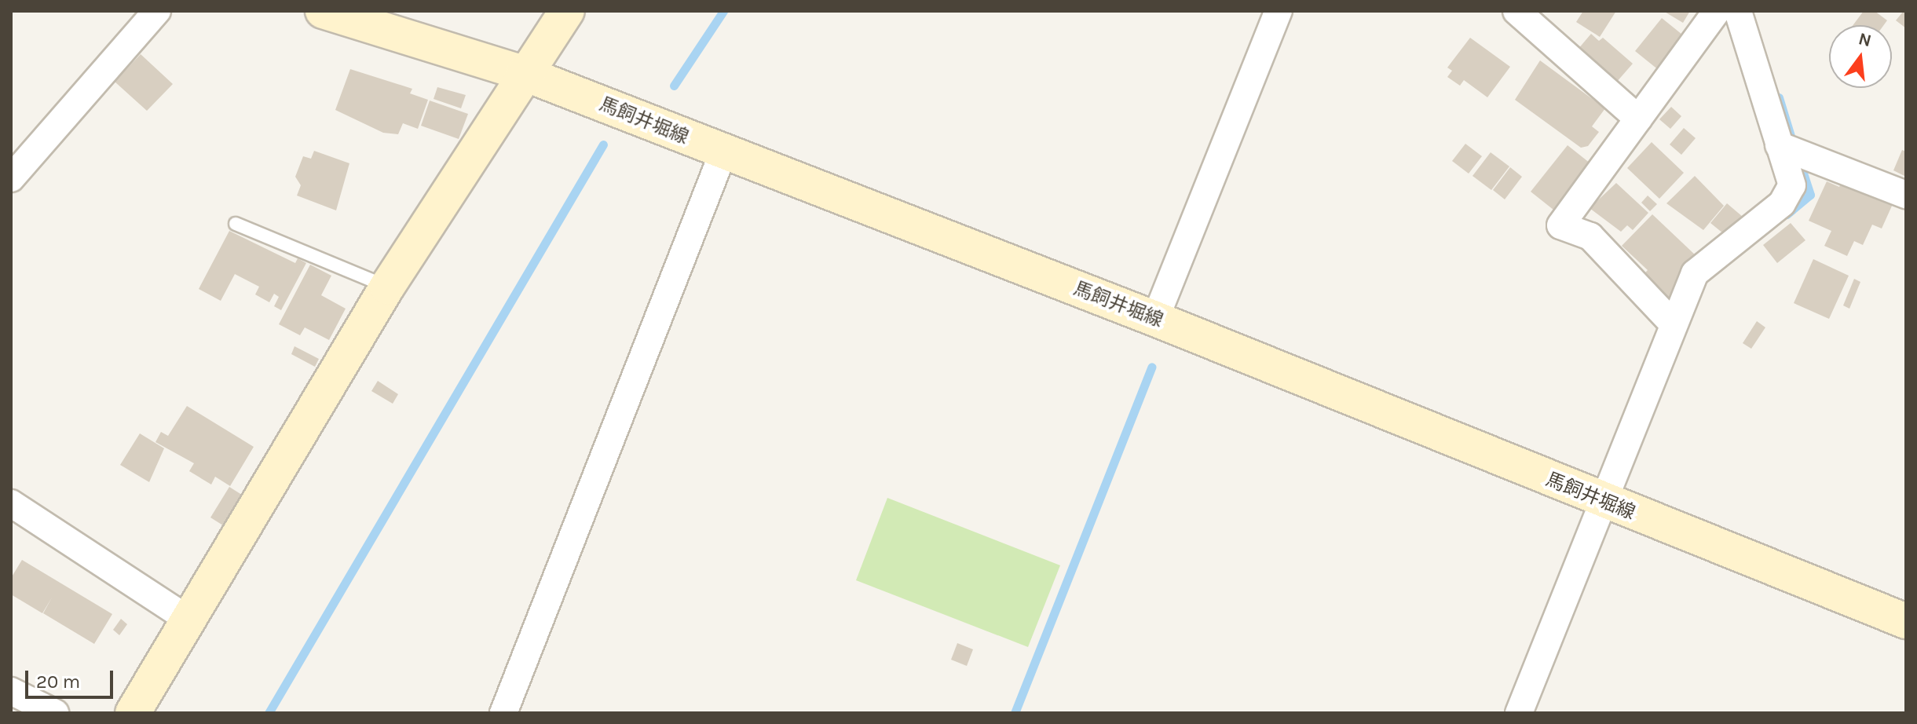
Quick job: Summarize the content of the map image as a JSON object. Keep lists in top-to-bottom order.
{
  "streets": {
    "main road": ["馬飼井堀線"]
  },
  "scale_bar": "20 m",
  "north": "top"
}
